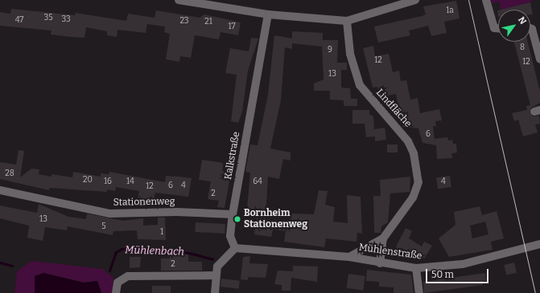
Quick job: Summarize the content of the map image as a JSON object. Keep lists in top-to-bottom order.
{
  "streets": {
    "street": [
      "Lindfläche",
      "Kalkstraße",
      "Stationenweg",
      "Mühlenstraße"
    ]
  },
  "crossings": [
    ["Lindfläche", "Mühlenstraße"],
    ["Kalkstraße", "Stationenweg"],
    ["Kalkstraße", "Mühlenstraße"]
  ],
  "water": ["Mühlenbach"],
  "places": ["Bornheim Stationenweg"],
  "house_numbers": [
    "1a",
    "35",
    "33",
    "47",
    "23",
    "21",
    "17",
    "8",
    "9",
    "12",
    "12",
    "13",
    "6",
    "28",
    "20",
    "16",
    "14",
    "64",
    "4",
    "6",
    "4",
    "12",
    "2",
    "13",
    "5",
    "1",
    "2"
  ],
  "scale_bar": "50 m",
  "north": "top right"
}
